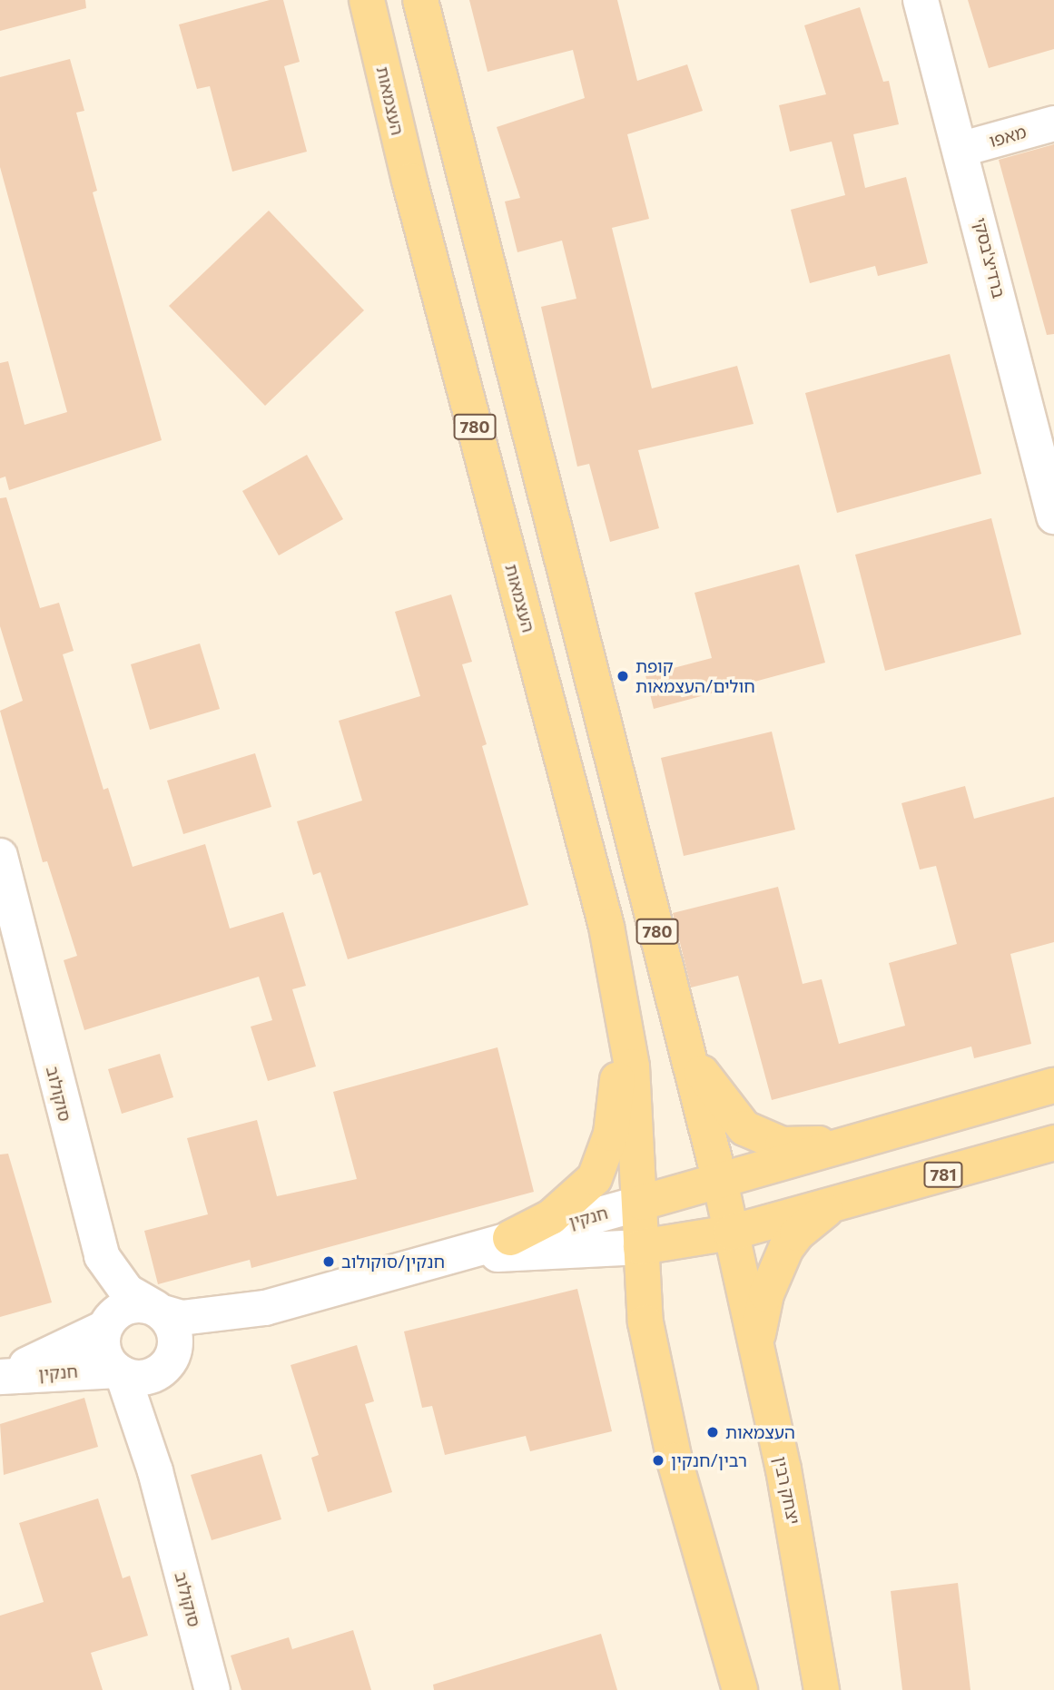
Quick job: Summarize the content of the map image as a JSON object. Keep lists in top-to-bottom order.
{
  "streets": {
    "main road": [
      "העצמאות",
      "780",
      "781",
      "חנקין",
      "יצחק רבין"
    ],
    "street": ["מאפו", "ברדיצ'בסקי", "סוקולוב"]
  },
  "crossings": [
    ["העצמאות", "חנקין"],
    ["מאפו", "ברדיצ'בסקי"],
    ["780", "חנקין"],
    ["780", "יצחק רבין"],
    ["סוקולוב", "חנקין"],
    ["781", "חנקין"],
    ["781", "יצחק רבין"],
    ["חנקין", "יצחק רבין"]
  ],
  "places": [
    "קופת חולים/העצמאות",
    "חנקין/סוקולוב",
    "העצמאות",
    "רבין/חנקין"
  ]
}
